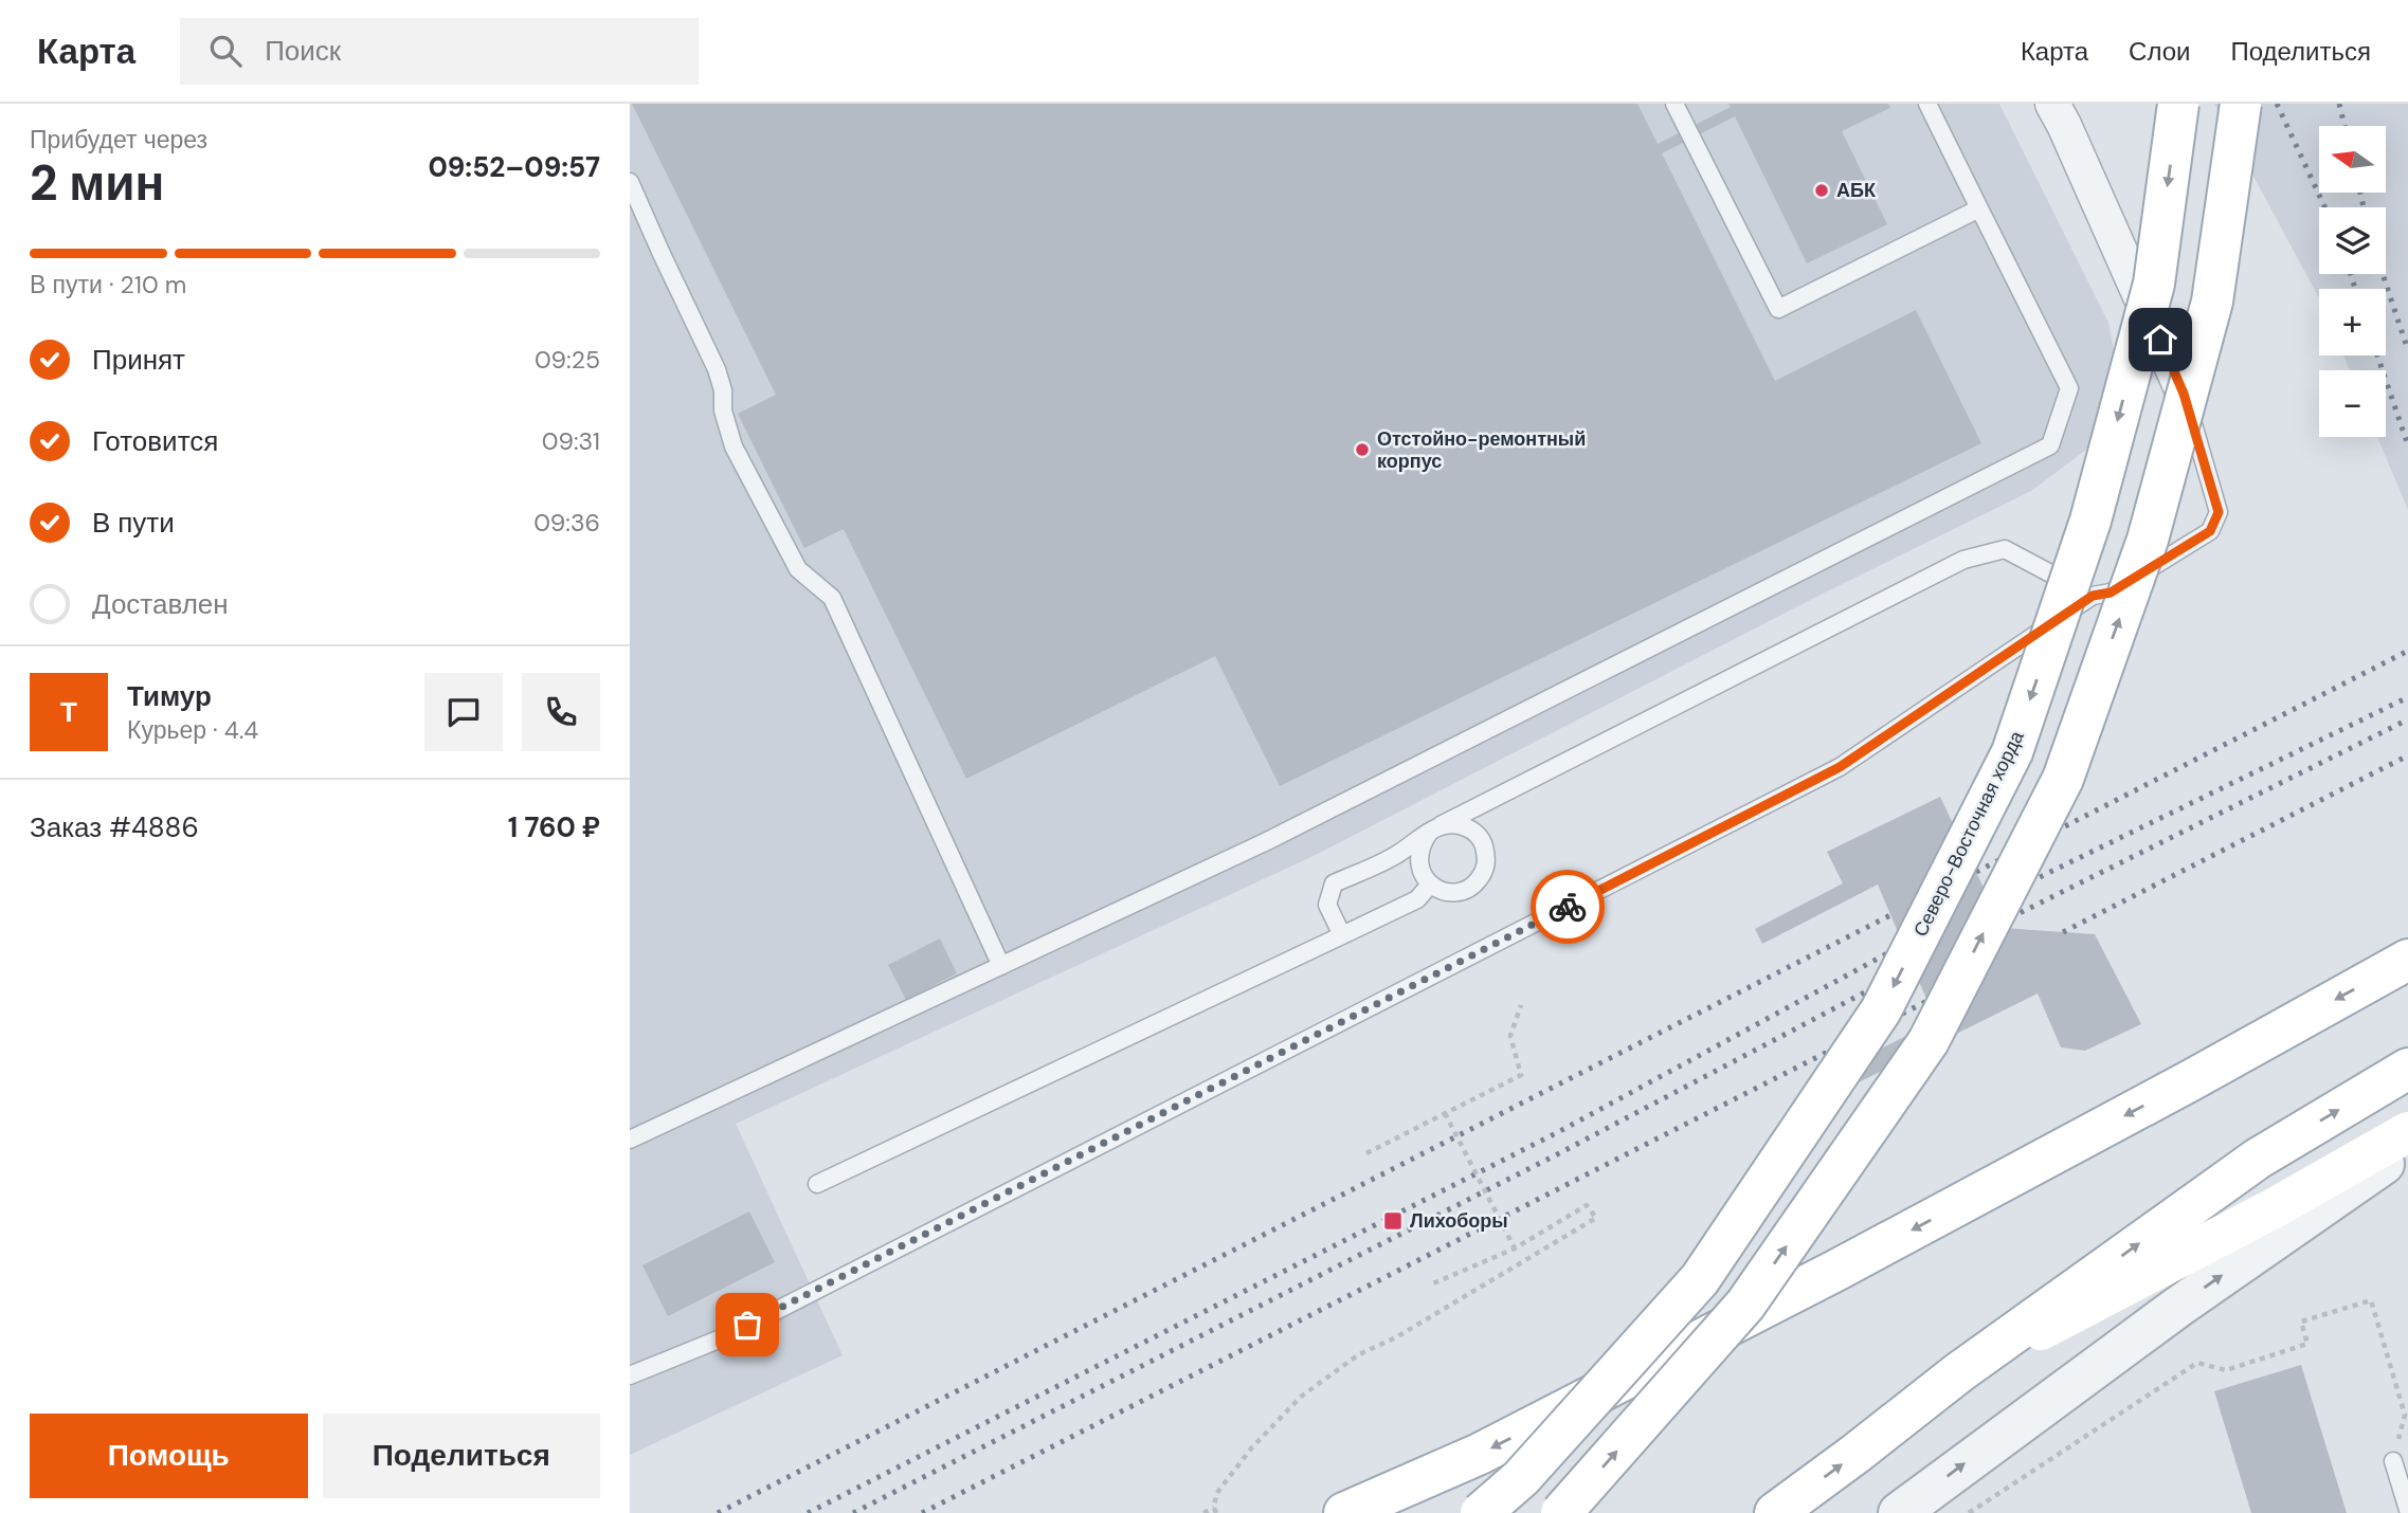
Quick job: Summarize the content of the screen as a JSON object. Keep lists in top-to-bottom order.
{
  "streets": {
    "main road": ["Северо-Восточная хорда"]
  },
  "places": {
    "other": ["АБК", "Отстойно-ремонтный корпус"],
    "transit": ["Лихоборы"]
  },
  "north": "left",
  "page": {
    "header": "Карта",
    "search": "Поиск",
    "nav": ["Карта", "Слои", "Поделиться"],
    "heading": ["2 мин", "Прибудет через", "09:52–09:57"],
    "panel": [
      "Тимур",
      "Курьер · 4.4",
      "Заказ #4886",
      "1 760 ₽"
    ],
    "map_buttons": ["+", "−"],
    "bar": "В пути · 210 m",
    "list": [
      ["Принят", "09:25"],
      ["Готовится", "09:31"],
      ["В пути", "09:36"],
      "Доставлен"
    ],
    "round": "Т",
    "buttons": ["Помощь", "Поделиться"]
  }
}
